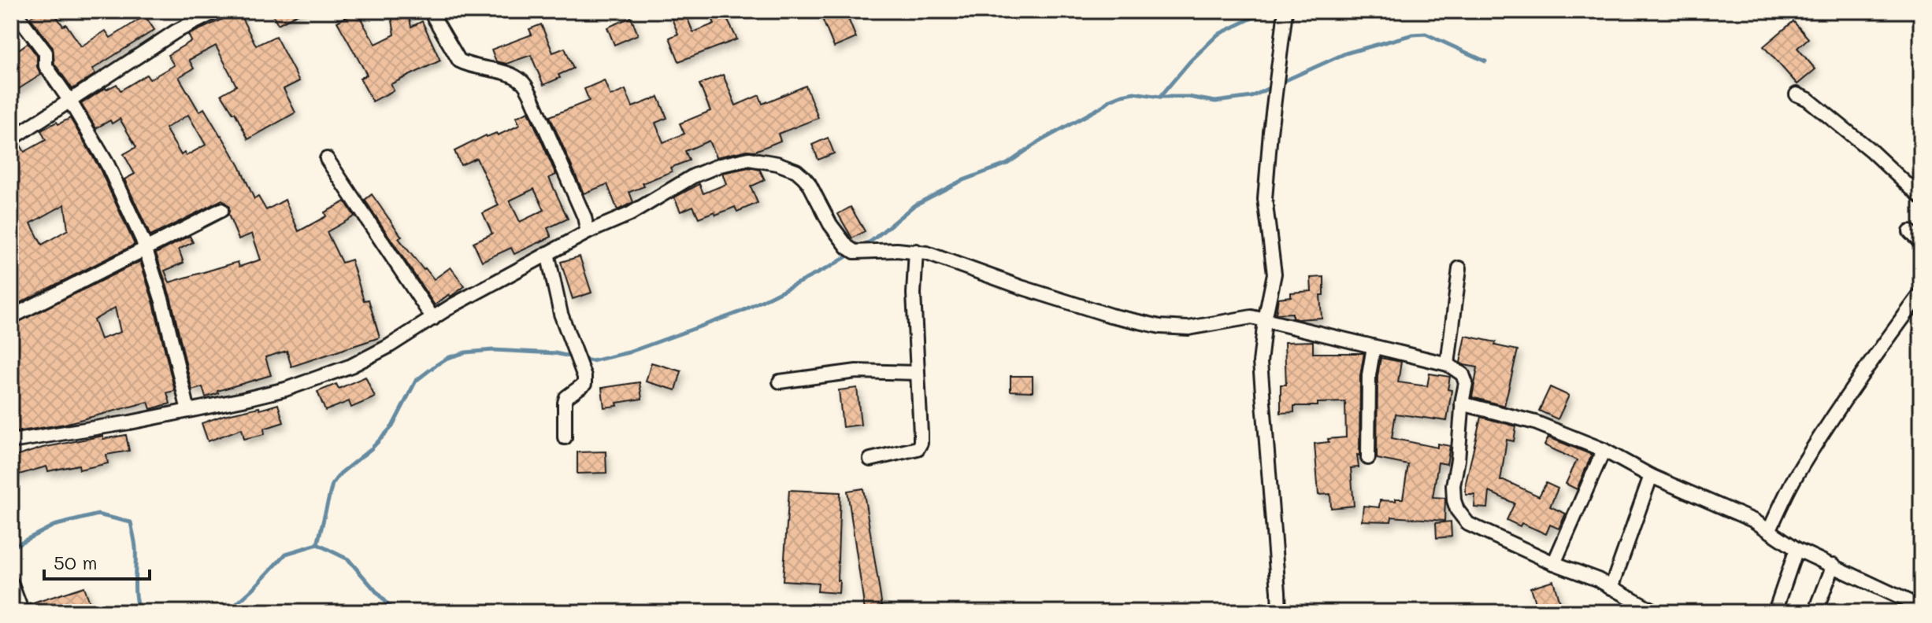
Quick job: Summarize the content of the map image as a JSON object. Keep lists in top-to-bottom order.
{
  "scale_bar": "50 m"
}
